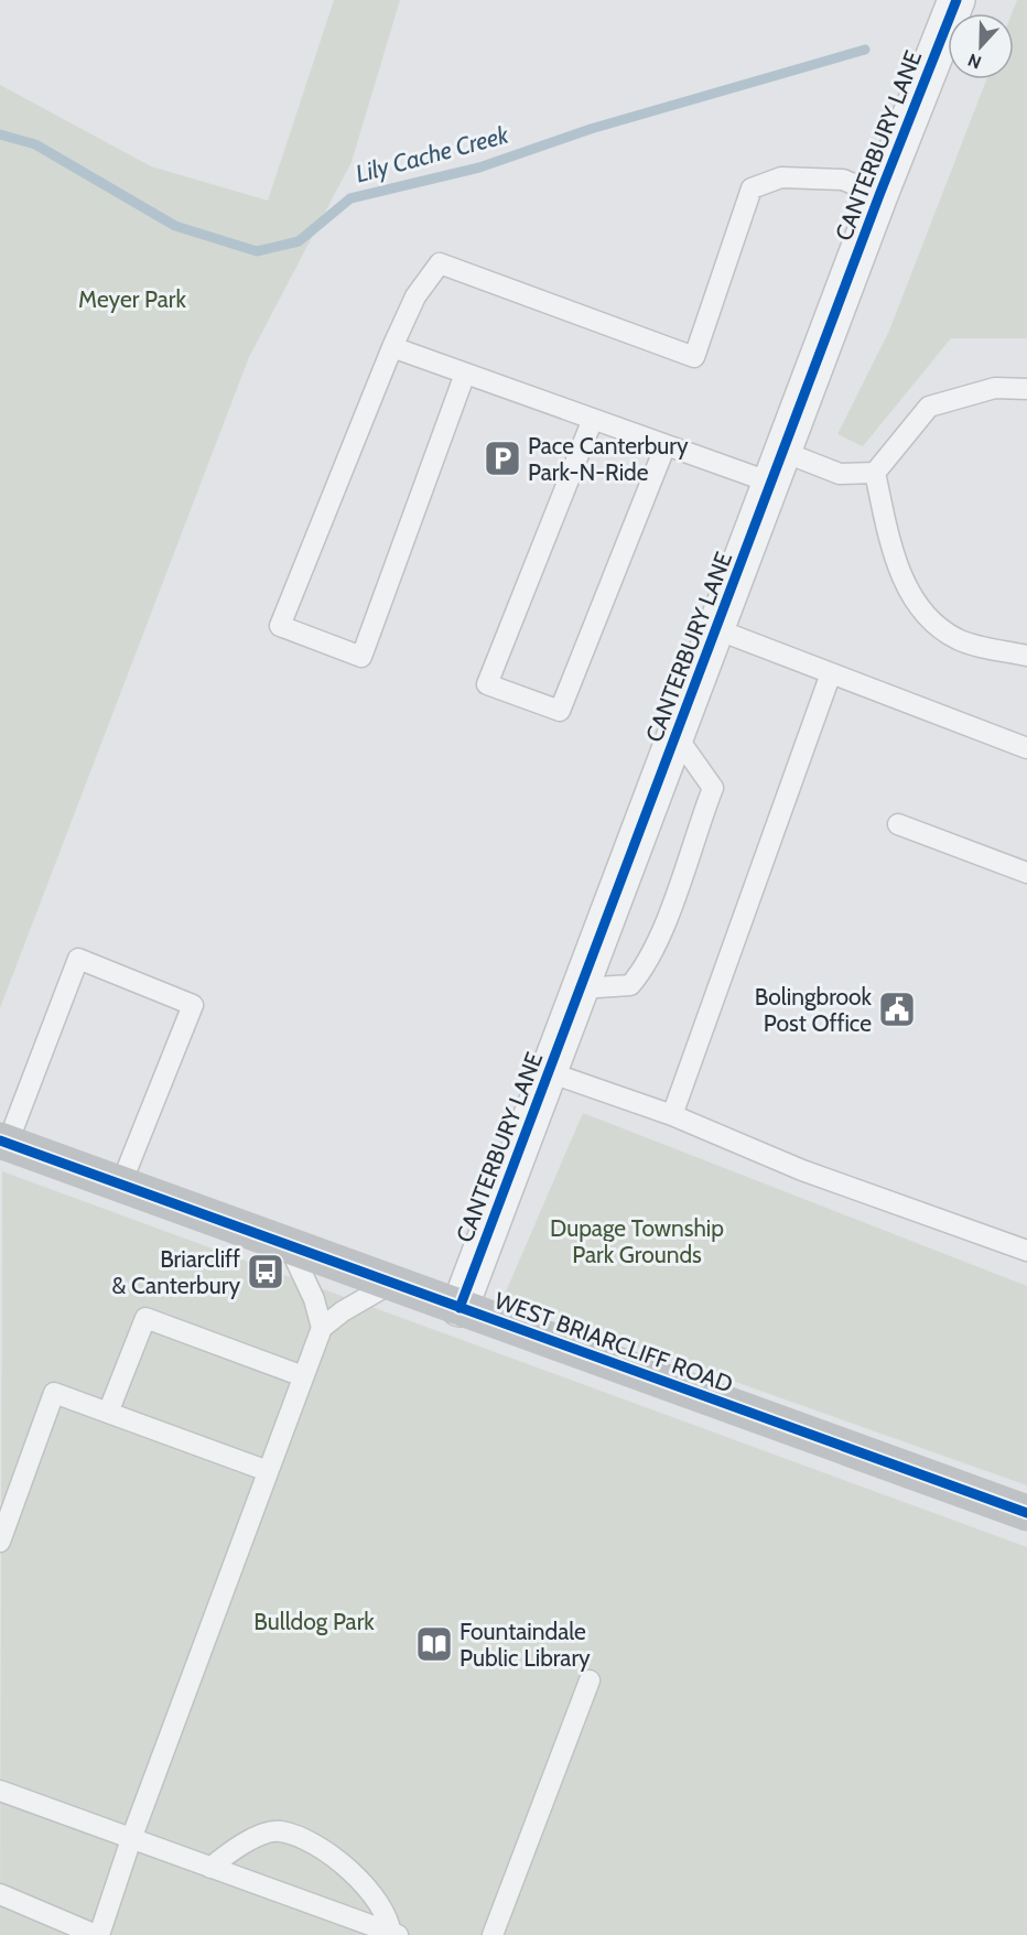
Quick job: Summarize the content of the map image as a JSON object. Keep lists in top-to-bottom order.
{
  "streets": {
    "street": ["CANTERBURY LANE", "WEST BRIARCLIFF ROAD"]
  },
  "crossings": [
    ["CANTERBURY LANE", "WEST BRIARCLIFF ROAD"]
  ],
  "water": ["Lily Cache Creek"],
  "parks": ["Meyer Park", "Dupage Township Park Grounds", "Bulldog Park"],
  "places": {
    "parking": ["Pace Canterbury Park-N-Ride"],
    "public building": ["Bolingbrook Post Office"],
    "bus stop": ["Briarcliff & Canterbury"],
    "library": ["Fountaindale Public Library"]
  },
  "north": "bottom"
}
